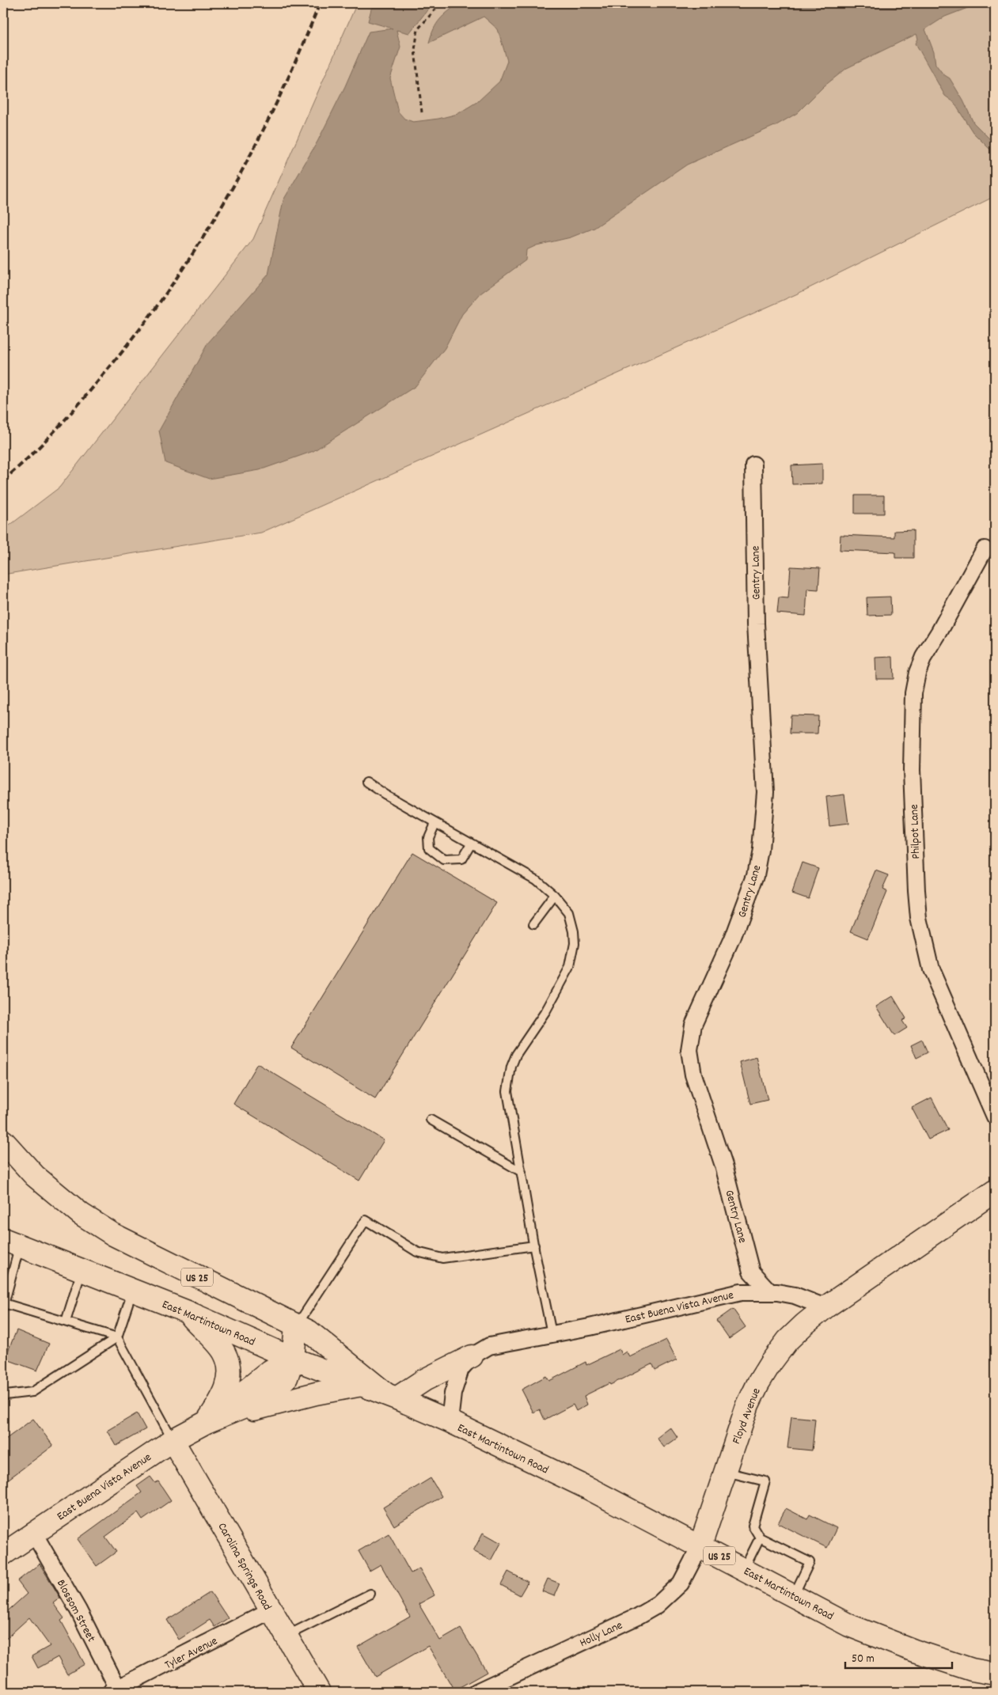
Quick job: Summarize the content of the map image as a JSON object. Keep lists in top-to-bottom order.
{
  "streets": {
    "main road": [
      "US 25",
      "East Buena Vista Avenue",
      "East Martintown Road",
      "Floyd Avenue",
      "Carolina Springs Road"
    ],
    "street": [
      "Gentry Lane",
      "Philpot Lane",
      "Blossom Street",
      "Holly Lane",
      "Tyler Avenue"
    ]
  },
  "crossings": [
    ["Gentry Lane", "East Buena Vista Avenue"],
    ["US 25", "East Buena Vista Avenue"],
    ["US 25", "East Martintown Road"],
    ["East Buena Vista Avenue", "East Martintown Road"],
    ["East Buena Vista Avenue", "Floyd Avenue"],
    ["East Buena Vista Avenue", "Carolina Springs Road"],
    ["East Buena Vista Avenue", "Blossom Street"],
    ["East Martintown Road", "Floyd Avenue"],
    ["East Martintown Road", "Holly Lane"],
    ["Floyd Avenue", "Holly Lane"],
    ["Carolina Springs Road", "Tyler Avenue"],
    ["Blossom Street", "Tyler Avenue"]
  ],
  "scale_bar": "50 m"
}
